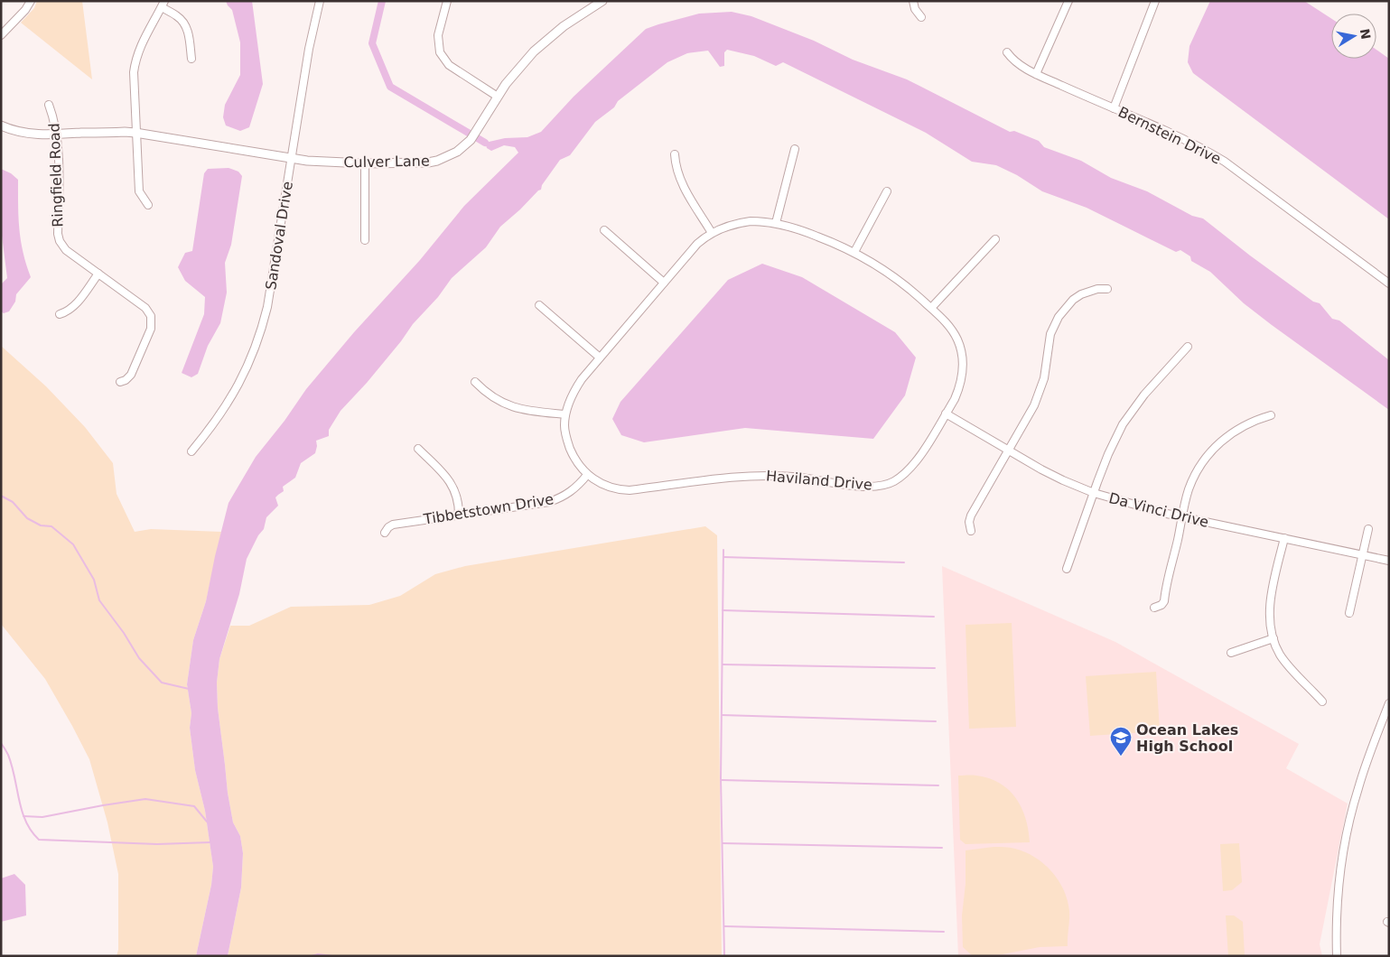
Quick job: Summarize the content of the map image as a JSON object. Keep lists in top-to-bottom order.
{
  "streets": {
    "street": [
      "Bernstein Drive",
      "Culver Lane",
      "Ringfield Road",
      "Sandoval Drive",
      "Haviland Drive",
      "Tibbetstown Drive",
      "Da Vinci Drive"
    ]
  },
  "crossings": [
    ["Culver Lane", "Ringfield Road"],
    ["Culver Lane", "Sandoval Drive"],
    ["Haviland Drive", "Tibbetstown Drive"],
    ["Haviland Drive", "Da Vinci Drive"]
  ],
  "places": {
    "school or university": ["Ocean Lakes High School"]
  },
  "north": "right"
}
